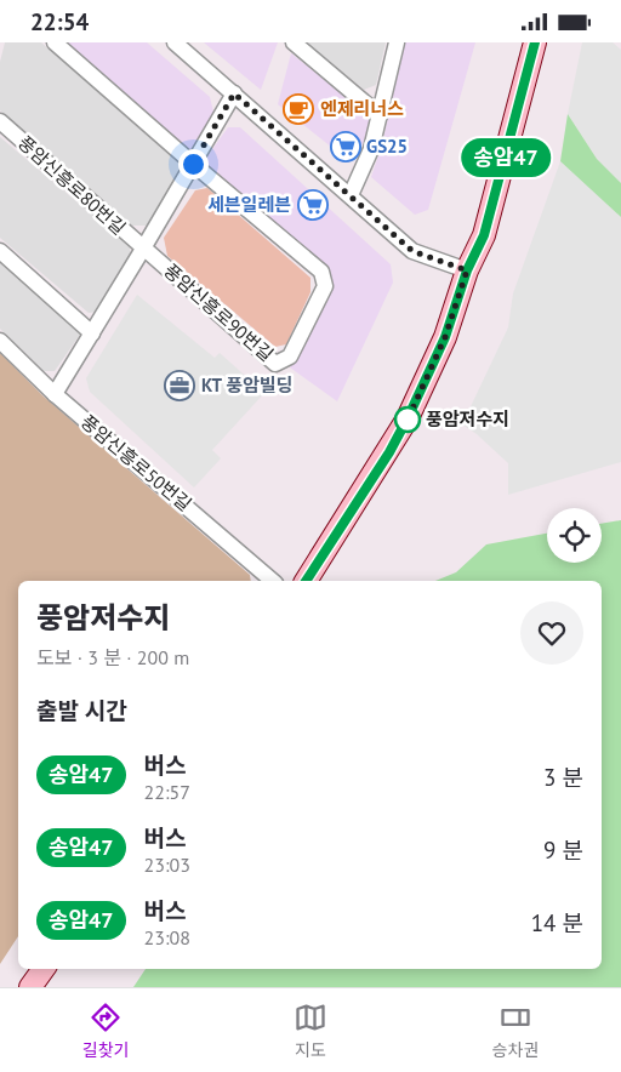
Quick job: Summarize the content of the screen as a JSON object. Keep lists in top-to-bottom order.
{
  "streets": {
    "street": ["풍암신흥로80번길", "풍암신흥로90번길", "풍암신흥로50번길"]
  },
  "crossings": [
    ["풍암신흥로80번길", "풍암신흥로90번길"]
  ],
  "places": {
    "cafe": ["엔제리너스"],
    "supermarket": ["GS25", "세븐일레븐"],
    "office": ["KT 풍암빌딩"],
    "other": ["풍암저수지"]
  },
  "lines": ["bus line 송암47"],
  "page": {
    "status": "22:54",
    "on_map": "송암47",
    "heading": [
      ["풍암저수지", "도보 · 3 분 · 200 m"],
      "출발 시간"
    ],
    "list": [
      {
        "mark": "송암47",
        "name": "버스",
        "note": "22:57",
        "value": "3 분"
      },
      {
        "mark": "송암47",
        "name": "버스",
        "note": "23:03",
        "value": "9 분"
      },
      {
        "mark": "송암47",
        "name": "버스",
        "note": "23:08",
        "value": "14 분"
      }
    ],
    "tabs": ["길찾기", "지도", "승차권"]
  }
}
